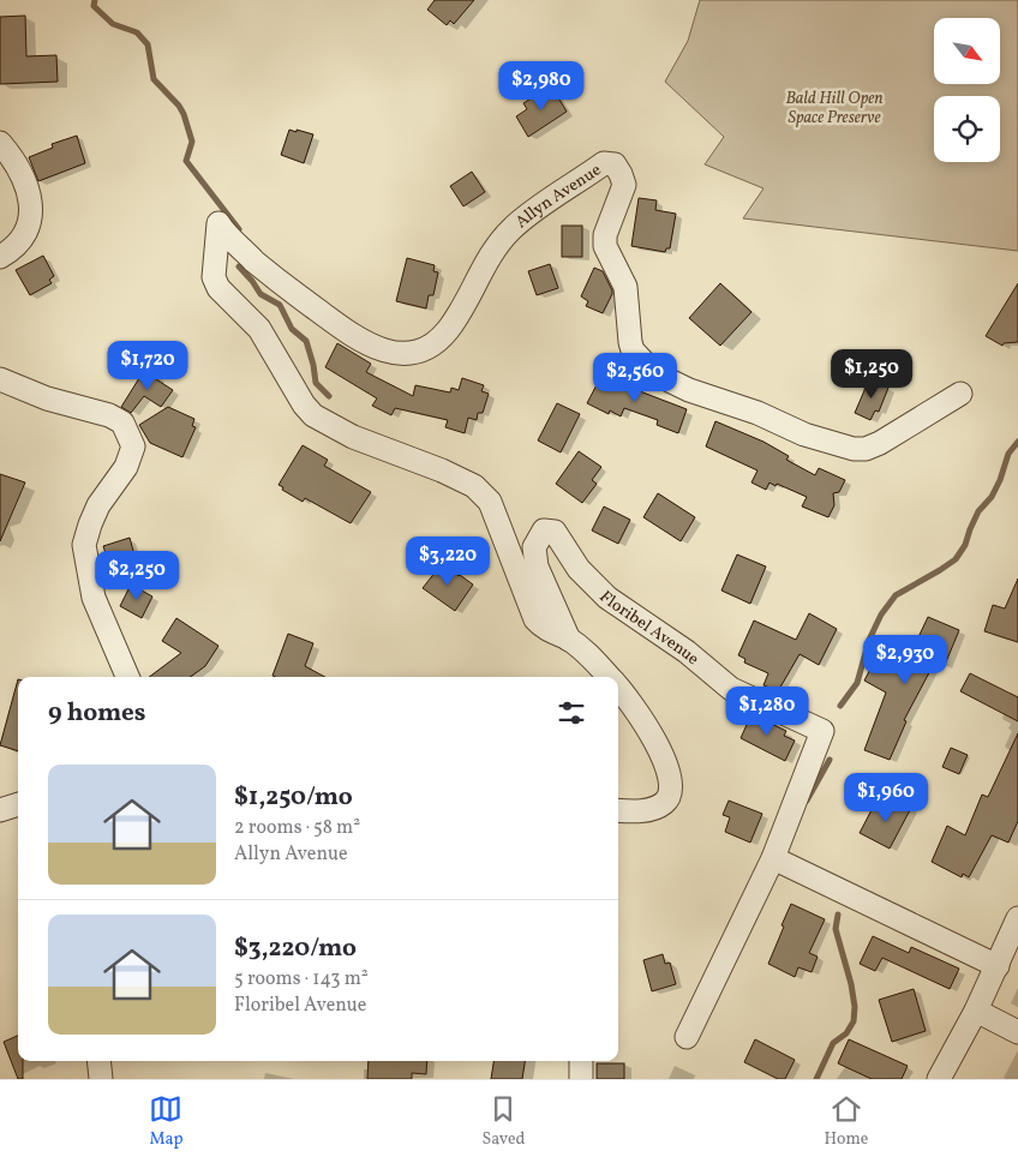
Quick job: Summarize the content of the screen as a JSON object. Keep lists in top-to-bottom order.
{
  "streets": {
    "street": ["Allyn Avenue", "Floribel Avenue"]
  },
  "crossings": [
    ["Allyn Avenue", "Floribel Avenue"]
  ],
  "parks": ["Bald Hill Open Space Preserve"],
  "north": "bottom right",
  "page": {
    "price": [
      "$2,980",
      "$1,720",
      "$1,250",
      "$2,560",
      "$3,220",
      "$2,250",
      "$2,930",
      "$1,280",
      "$1,960"
    ],
    "heading": "9 homes",
    "list": [
      {
        "name": "$1,250/mo",
        "note": "2 rooms · 58 m² · Allyn Avenue"
      },
      {
        "name": "$3,220/mo",
        "note": "5 rooms · 143 m² · Floribel Avenue"
      }
    ],
    "tabs": ["Map", "Saved", "Home"]
  }
}
